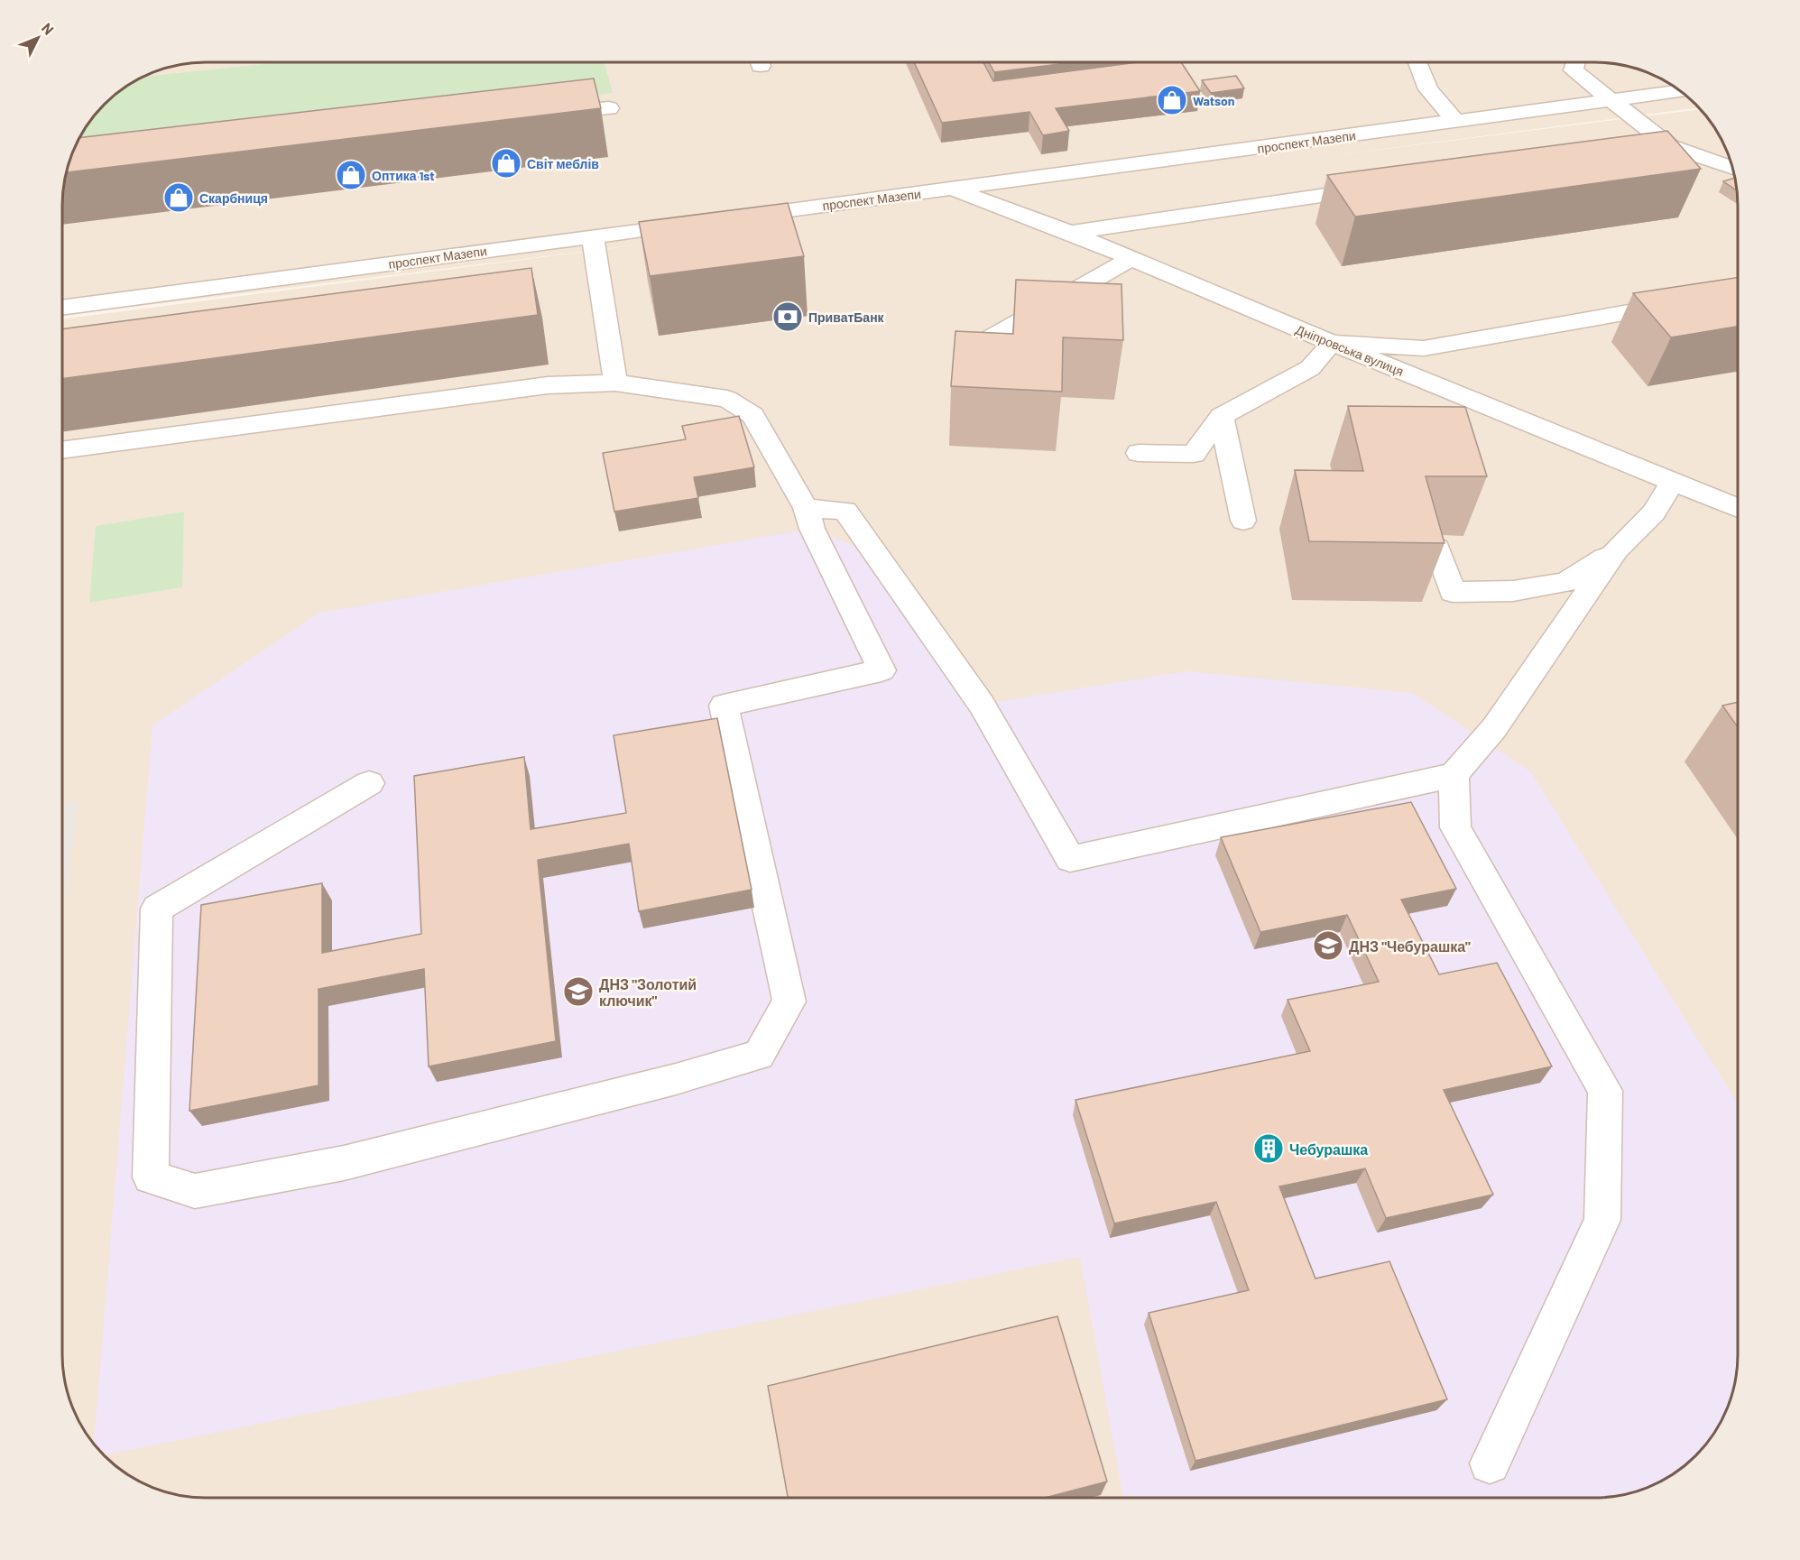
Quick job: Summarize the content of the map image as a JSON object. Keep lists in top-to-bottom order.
{
  "streets": {
    "street": ["проспект Мазепи", "Дніпровська вулиця"]
  },
  "crossings": [
    ["проспект Мазепи", "Дніпровська вулиця"]
  ],
  "places": {
    "shop": [
      "Watson",
      "Світ меблів",
      "Оптика 1st",
      "Скарбниця"
    ],
    "bank": ["ПриватБанк"],
    "school or university": ["ДНЗ \"Чебурашка\"", "ДНЗ \"Золотий ключик\""],
    "building": ["Чебурашка"]
  },
  "north": "top right"
}
